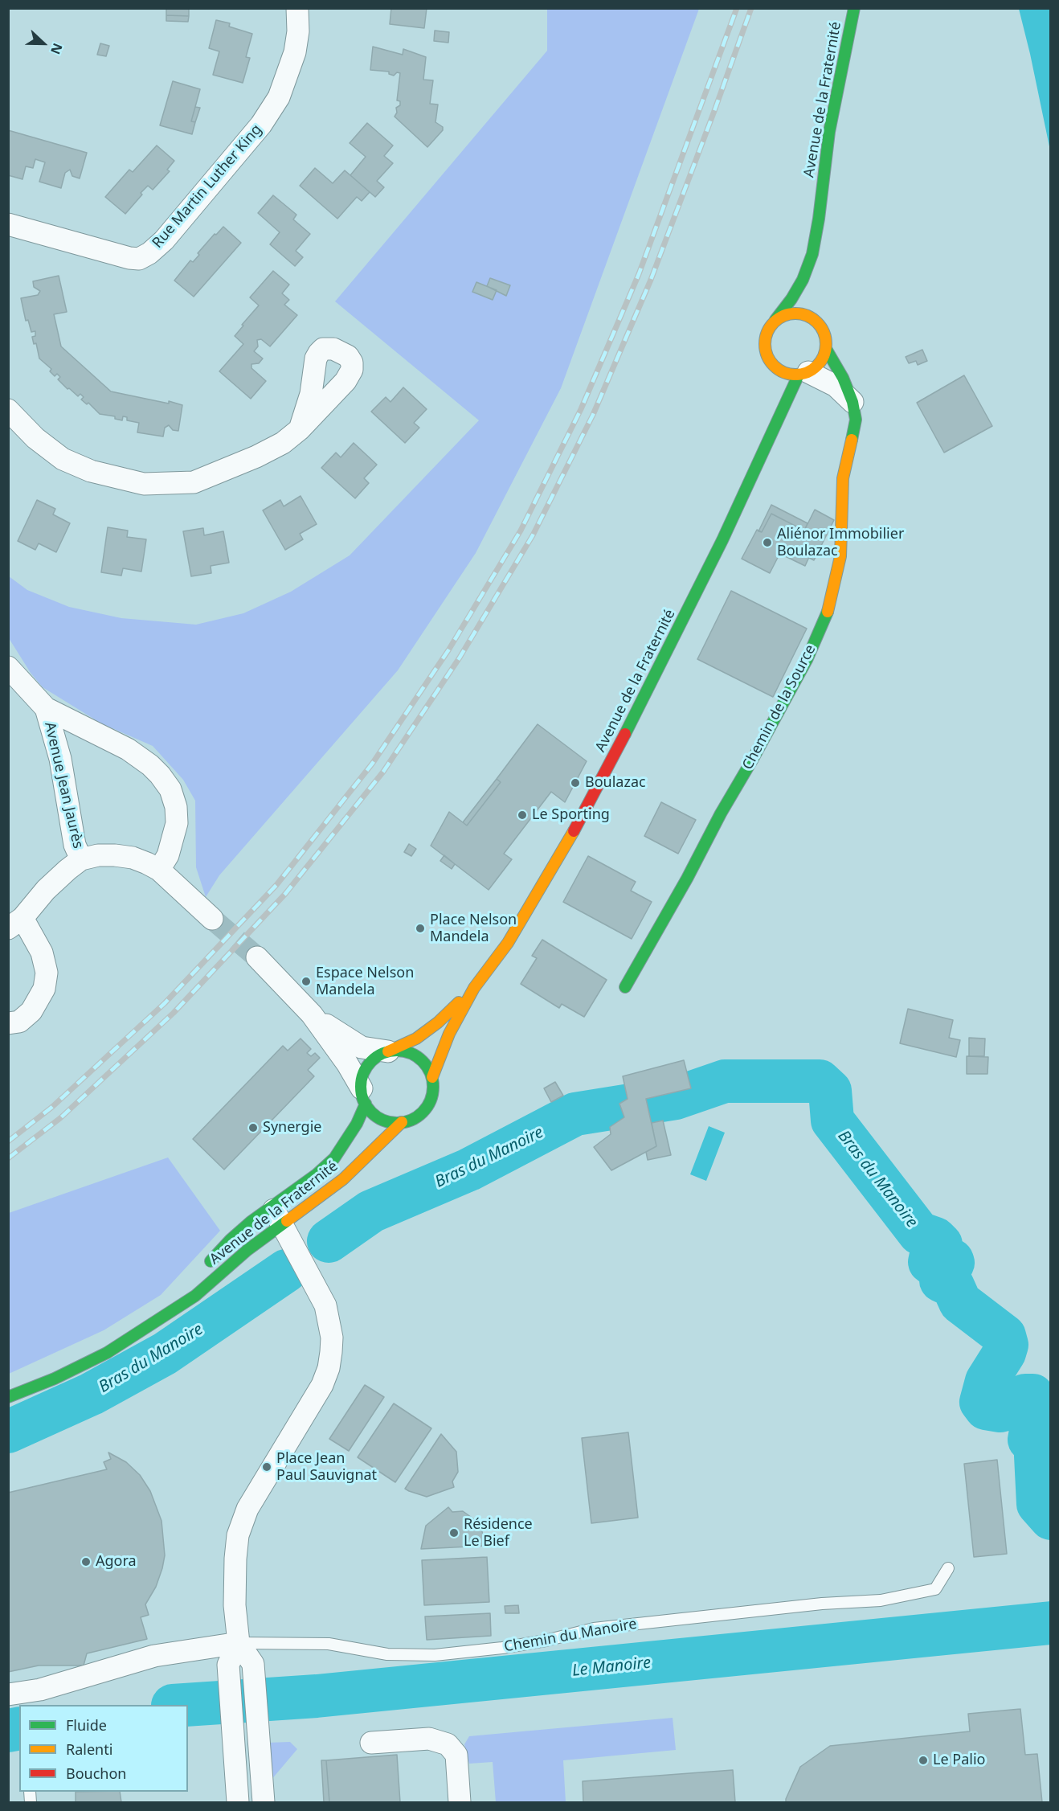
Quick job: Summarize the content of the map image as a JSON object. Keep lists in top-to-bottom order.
{
  "streets": {
    "main road": ["Avenue de la Fraternité", "Chemin de la Source"],
    "street": ["Rue Martin Luther King", "Avenue Jean Jaurès"],
    "lane": ["Chemin du Manoire"]
  },
  "crossings": [
    ["Avenue de la Fraternité", "Chemin de la Source"]
  ],
  "water": ["Bras du Manoire", "Le Manoire"],
  "places": [
    "Aliénor Immobilier Boulazac",
    "Boulazac",
    "Le Sporting",
    "Place Nelson Mandela",
    "Espace Nelson Mandela",
    "Synergie",
    "Place Jean Paul Sauvignat",
    "Résidence Le Bief",
    "Agora",
    "Le Palio"
  ],
  "legend": ["Fluide", "Ralenti", "Bouchon"],
  "north": "right"
}
